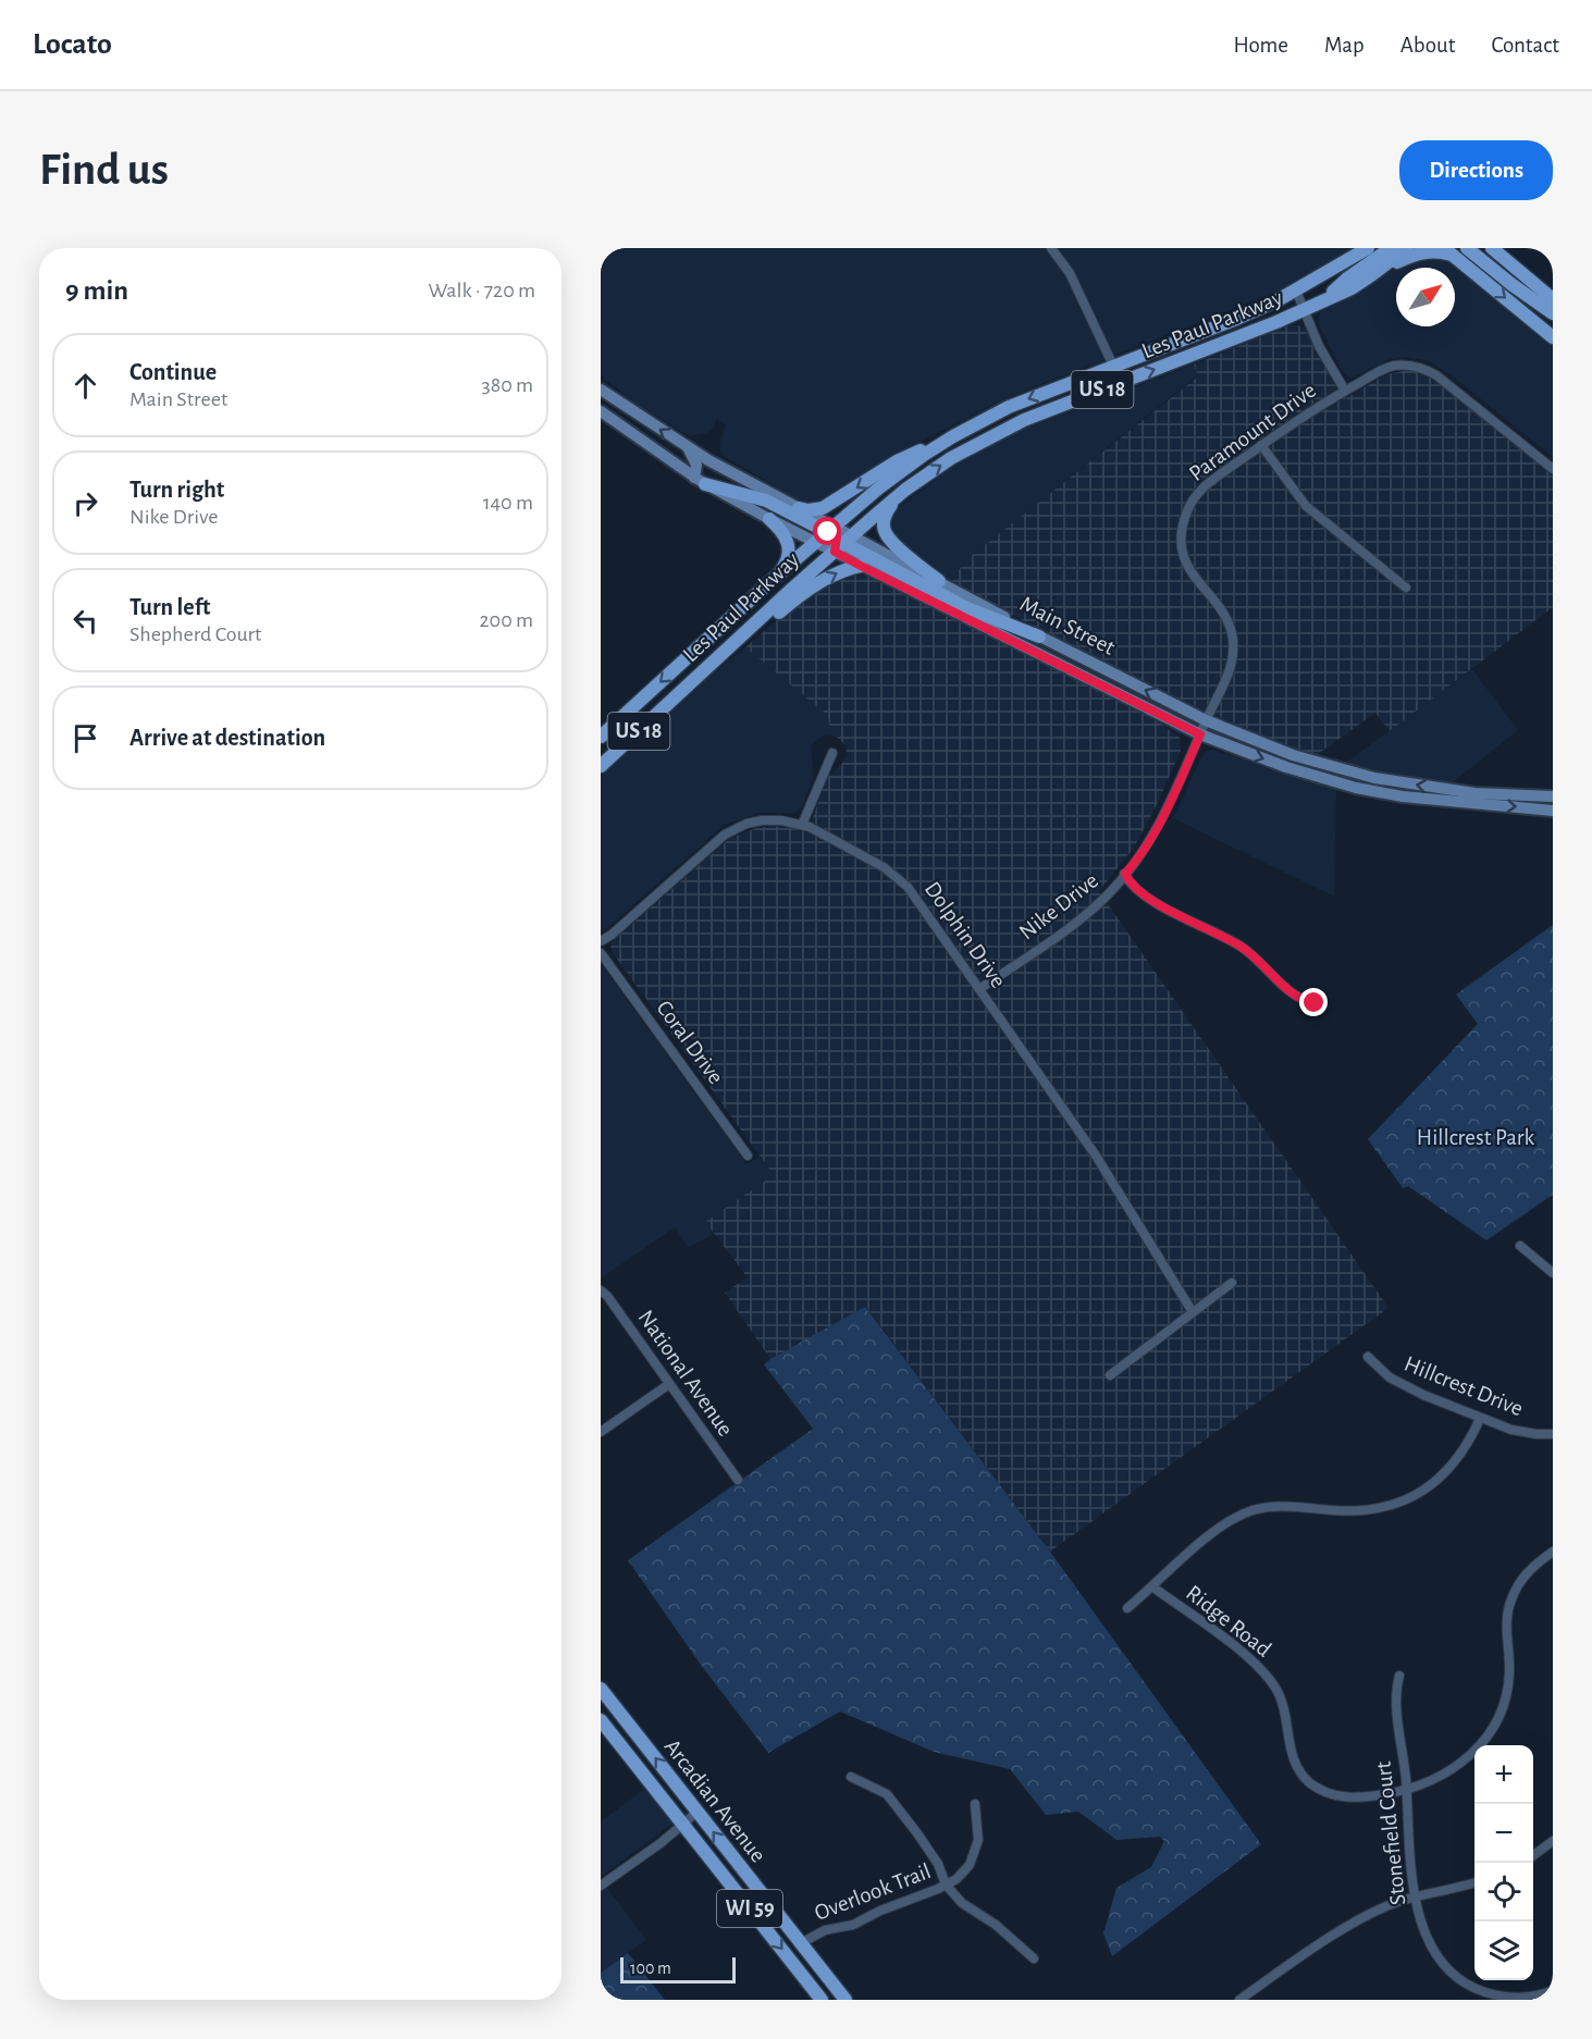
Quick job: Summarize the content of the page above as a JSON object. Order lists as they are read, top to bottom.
{
  "streets": {
    "main road": [
      "Les Paul Parkway",
      "US 18",
      "Main Street",
      "Arcadian Avenue",
      "WI 59"
    ],
    "street": [
      "Paramount Drive",
      "Nike Drive",
      "Dolphin Drive",
      "Coral Drive",
      "National Avenue",
      "Hillcrest Drive",
      "Ridge Road",
      "Stonefield Court",
      "Overlook Trail"
    ]
  },
  "crossings": [
    ["Les Paul Parkway", "US 18"],
    ["Les Paul Parkway", "Main Street"],
    ["Paramount Drive", "Main Street"],
    ["Paramount Drive", "Nike Drive"],
    ["Main Street", "Nike Drive"],
    ["Nike Drive", "Dolphin Drive"],
    ["Ridge Road", "Stonefield Court"],
    ["Arcadian Avenue", "Overlook Trail"]
  ],
  "parks": ["Hillcrest Park"],
  "scale_bar": "100 m",
  "north": "top right",
  "page": {
    "header": "Locato",
    "nav": [
      "Home",
      "Map",
      "About",
      "Contact"
    ],
    "buttons": "Directions",
    "title": "Find us",
    "heading": ["9 min", "Walk · 720 m"],
    "list": [
      ["Continue", "Main Street", "380 m"],
      ["Turn right", "Nike Drive", "140 m"],
      ["Turn left", "Shepherd Court", "200 m"],
      "Arrive at destination"
    ],
    "map_buttons": ["+", "−"],
    "scale": "100 m"
  }
}
